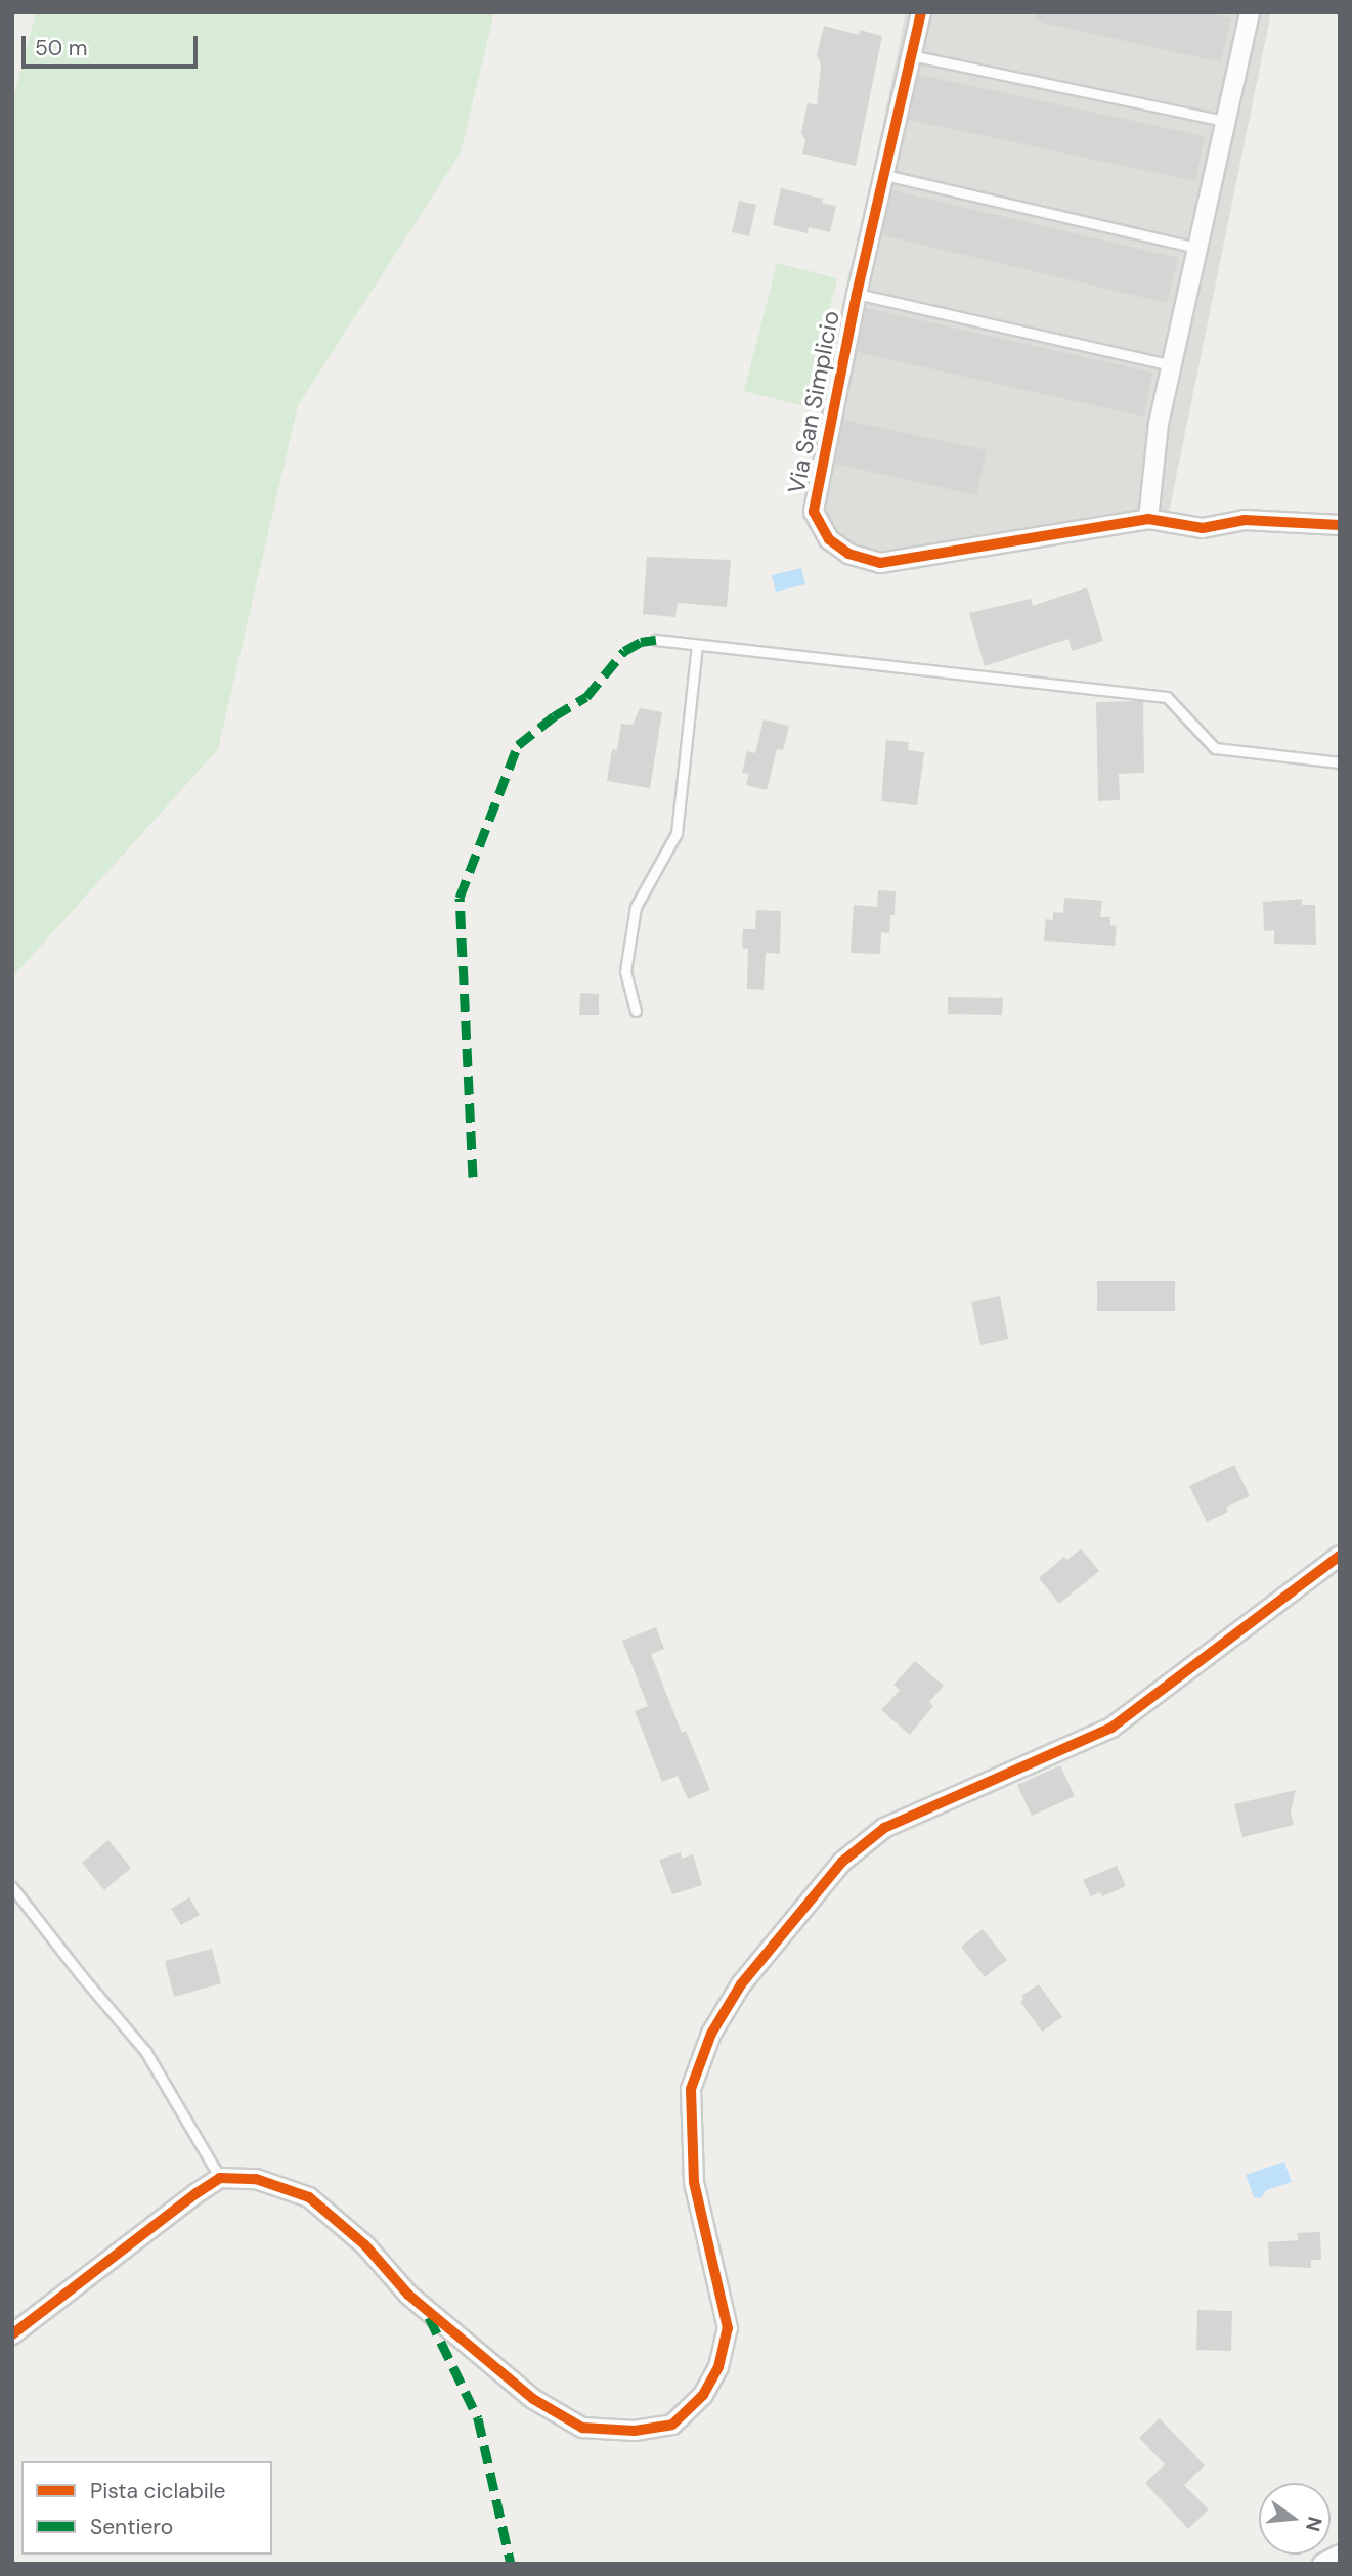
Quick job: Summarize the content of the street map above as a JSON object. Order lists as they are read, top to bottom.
{
  "streets": {
    "street": ["Via San Simplicio"]
  },
  "legend": ["Pista ciclabile", "Sentiero"],
  "scale_bar": "50 m",
  "north": "right"
}
